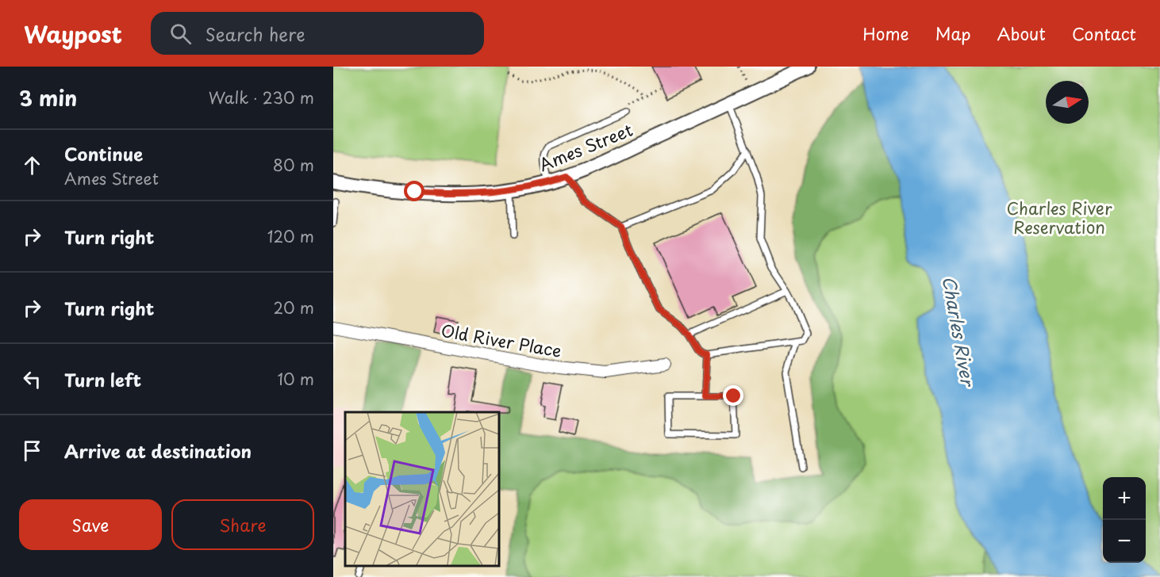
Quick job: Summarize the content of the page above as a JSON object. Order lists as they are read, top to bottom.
{
  "streets": {
    "street": ["Ames Street", "Old River Place"]
  },
  "water": ["Charles River"],
  "parks": ["Charles River Reservation"],
  "north": "right",
  "page": {
    "header": "Waypost",
    "search": "Search here",
    "nav": [
      "Home",
      "Map",
      "About",
      "Contact"
    ],
    "heading": ["3 min", "Walk · 230 m"],
    "list": [
      ["Continue", "Ames Street", "80 m"],
      ["Turn right", "120 m"],
      ["Turn right", "20 m"],
      ["Turn left", "10 m"],
      "Arrive at destination"
    ],
    "map_buttons": ["+", "−"],
    "buttons": ["Save", "Share"]
  }
}
